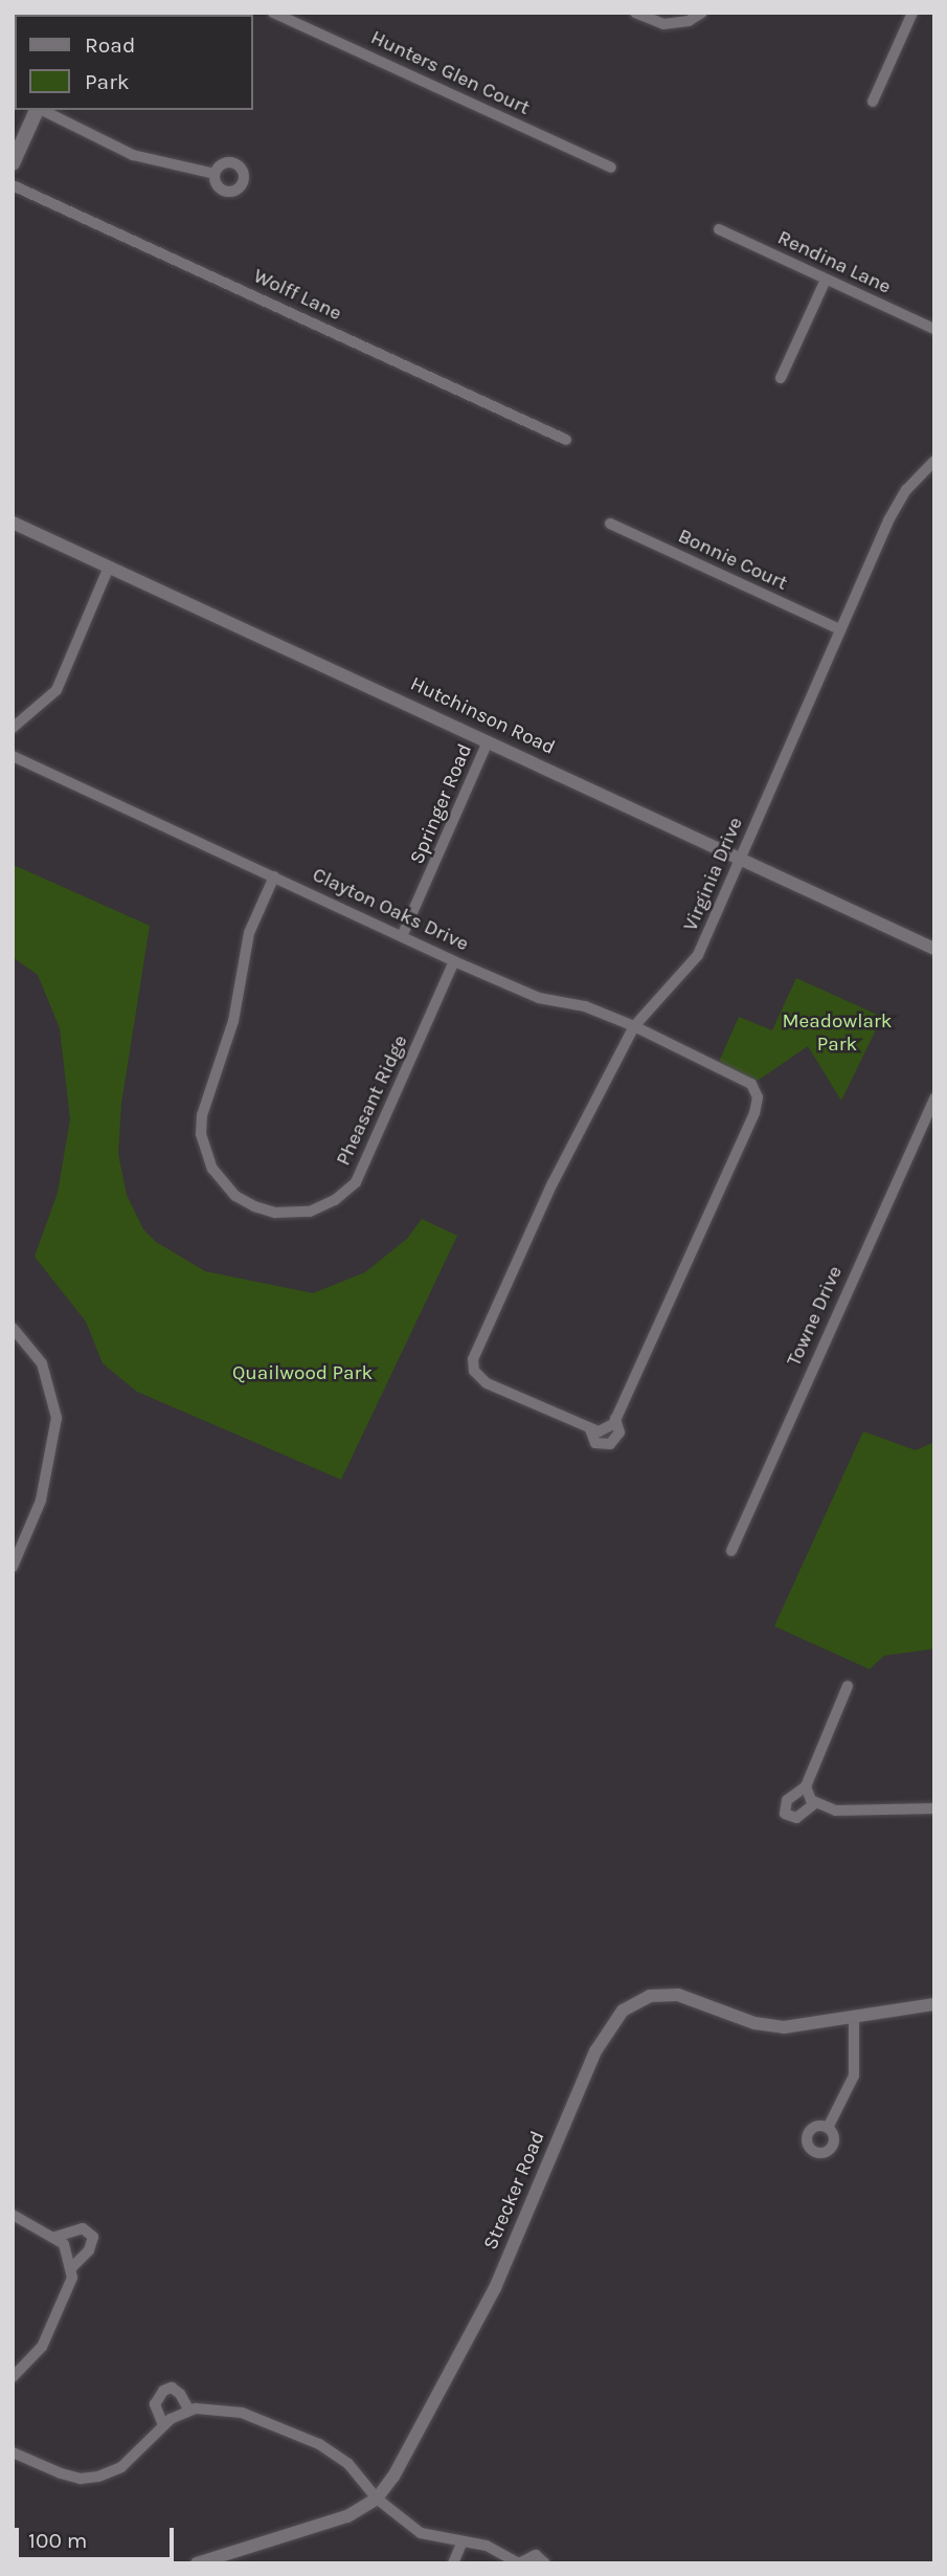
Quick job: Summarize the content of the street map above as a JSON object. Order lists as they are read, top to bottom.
{
  "streets": {
    "street": [
      "Hunters Glen Court",
      "Rendina Lane",
      "Wolff Lane",
      "Bonnie Court",
      "Hutchinson Road",
      "Springer Road",
      "Virginia Drive",
      "Clayton Oaks Drive",
      "Pheasant Ridge",
      "Towne Drive",
      "Strecker Road"
    ]
  },
  "crossings": [
    ["Bonnie Court", "Virginia Drive"],
    ["Hutchinson Road", "Springer Road"],
    ["Hutchinson Road", "Virginia Drive"],
    ["Springer Road", "Clayton Oaks Drive"],
    ["Virginia Drive", "Clayton Oaks Drive"],
    ["Clayton Oaks Drive", "Pheasant Ridge"]
  ],
  "parks": ["Meadowlark Park", "Quailwood Park"],
  "legend": ["Road", "Park"],
  "scale_bar": "100 m"
}
